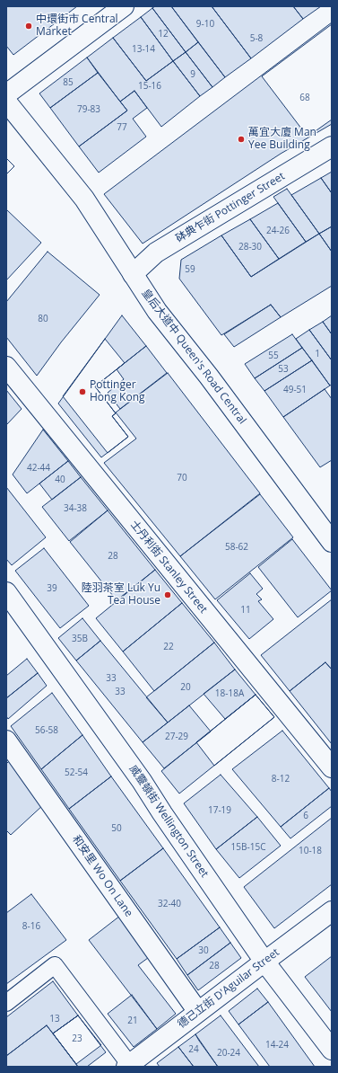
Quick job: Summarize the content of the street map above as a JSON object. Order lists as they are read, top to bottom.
{
  "streets": {
    "street": [
      "砵典乍街 Pottinger Street",
      "皇后大道中 Queen's Road Central",
      "士丹利街 Stanley Street",
      "威靈頓街 Wellington Street",
      "和安里 Wo On Lane",
      "德己立街 D'Aguilar Street"
    ]
  },
  "crossings": [
    ["砵典乍街 Pottinger Street", "皇后大道中 Queen's Road Central"],
    ["威靈頓街 Wellington Street", "德己立街 D'Aguilar Street"],
    ["和安里 Wo On Lane", "德己立街 D'Aguilar Street"]
  ],
  "places": [
    "中環街市 Central Market",
    "萬宜大廈 Man Yee Building",
    "Pottinger Hong Kong",
    "陸羽茶室 Luk Yu Tea House"
  ],
  "house_numbers": [
    "9-10",
    "12",
    "5-8",
    "13-14",
    "9",
    "85",
    "15-16",
    "68",
    "79-83",
    "77",
    "24-26",
    "28-30",
    "59",
    "80",
    "1",
    "55",
    "53",
    "49-51",
    "42-44",
    "70",
    "40",
    "34-38",
    "58-62",
    "28",
    "39",
    "11",
    "35B",
    "22",
    "33",
    "20",
    "33",
    "18-18A",
    "56-58",
    "27-29",
    "52-54",
    "8-12",
    "17-19",
    "6",
    "50",
    "15B-15C",
    "10-18",
    "32-40",
    "8-16",
    "30",
    "28",
    "13",
    "21",
    "23",
    "14-24",
    "24",
    "20-24"
  ]
}
